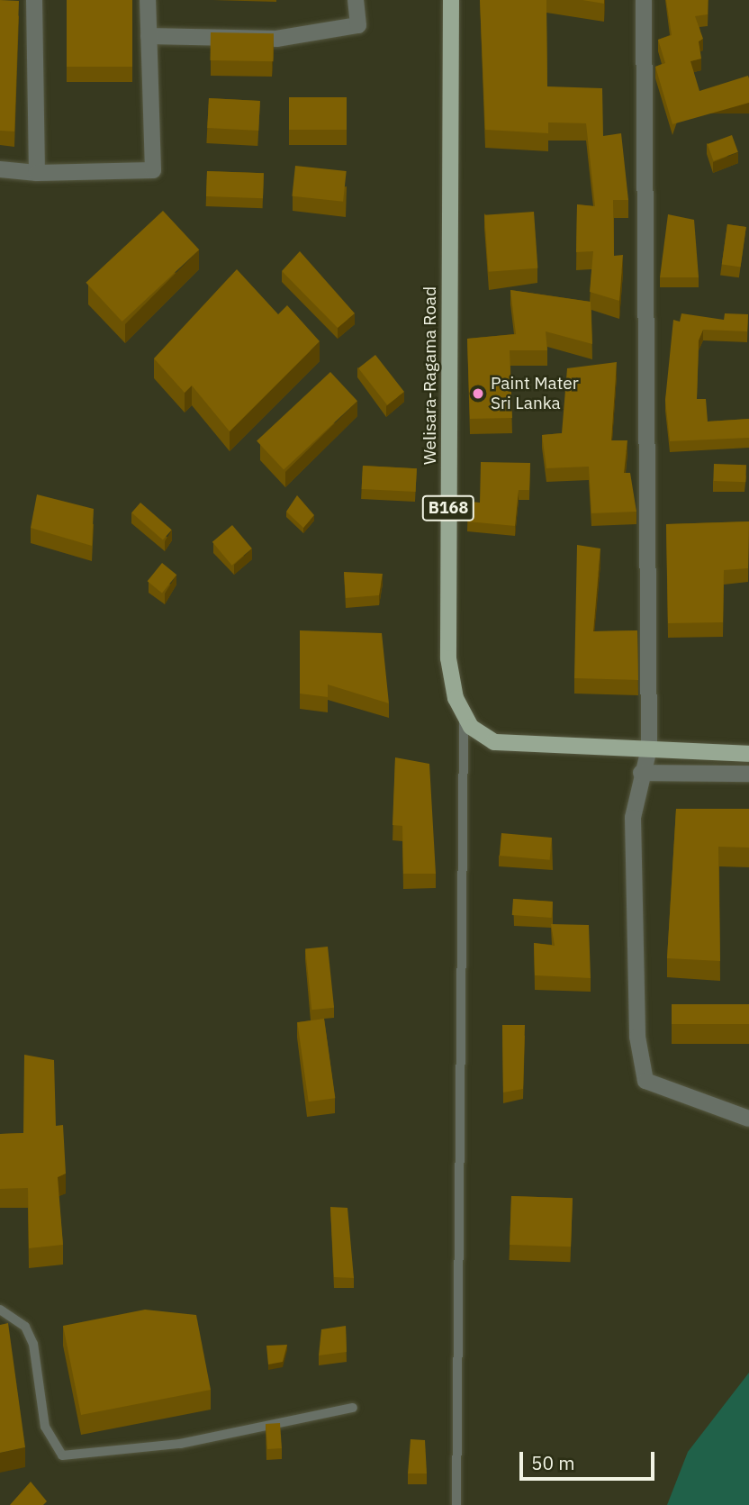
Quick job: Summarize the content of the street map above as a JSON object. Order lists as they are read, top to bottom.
{
  "streets": {
    "main road": ["Welisara-Ragama Road", "B168"]
  },
  "places": ["Paint Mater Sri Lanka"],
  "scale_bar": "50 m"
}
